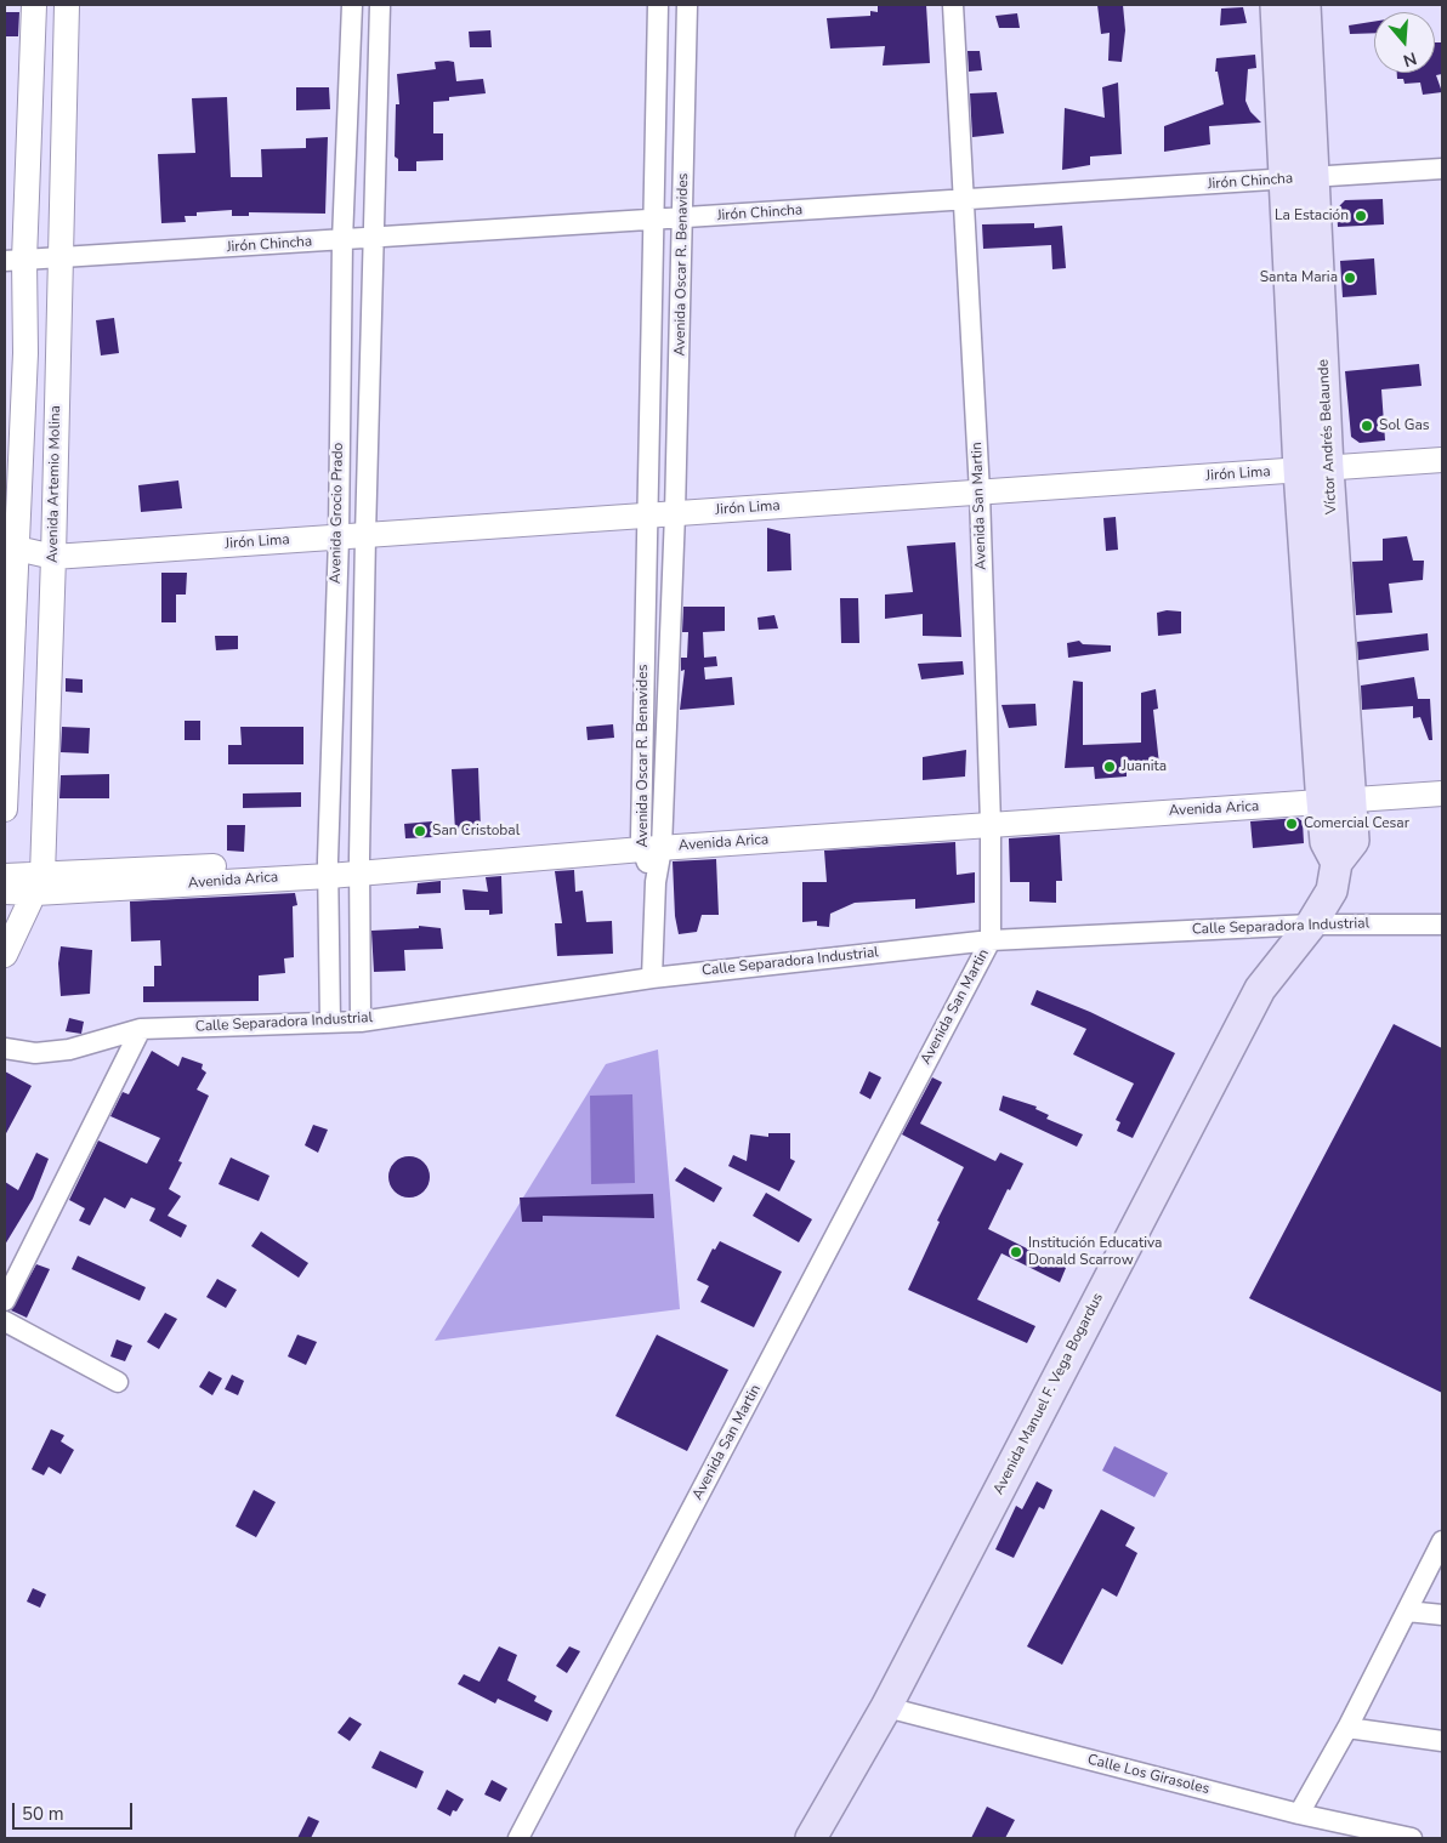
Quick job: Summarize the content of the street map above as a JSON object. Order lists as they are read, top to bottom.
{
  "streets": {
    "main road": ["Víctor Andrés Belaunde", "Avenida Manuel F. Vega Bogardus"],
    "street": [
      "Jirón Chincha",
      "Avenida Oscar R. Benavides",
      "Jirón Lima",
      "Avenida Artemio Molina",
      "Avenida San Martin",
      "Avenida Grocio Prado",
      "Avenida Arica",
      "Calle Separadora Industrial",
      "Calle Los Girasoles"
    ]
  },
  "crossings": [
    ["Jirón Chincha", "Avenida Oscar R. Benavides"],
    ["Jirón Chincha", "Víctor Andrés Belaunde"],
    ["Jirón Chincha", "Avenida Artemio Molina"],
    ["Jirón Chincha", "Avenida San Martin"],
    ["Jirón Chincha", "Avenida Grocio Prado"],
    ["Avenida Oscar R. Benavides", "Jirón Lima"],
    ["Avenida Oscar R. Benavides", "Avenida Arica"],
    ["Avenida Oscar R. Benavides", "Calle Separadora Industrial"],
    ["Víctor Andrés Belaunde", "Jirón Lima"],
    ["Víctor Andrés Belaunde", "Avenida Arica"],
    ["Víctor Andrés Belaunde", "Calle Separadora Industrial"],
    ["Víctor Andrés Belaunde", "Avenida Manuel F. Vega Bogardus"],
    ["Jirón Lima", "Avenida Artemio Molina"],
    ["Jirón Lima", "Avenida San Martin"],
    ["Jirón Lima", "Avenida Grocio Prado"],
    ["Avenida Artemio Molina", "Avenida Arica"],
    ["Avenida San Martin", "Avenida Arica"],
    ["Avenida San Martin", "Calle Separadora Industrial"],
    ["Avenida Grocio Prado", "Avenida Arica"],
    ["Avenida Grocio Prado", "Calle Separadora Industrial"],
    ["Calle Separadora Industrial", "Avenida Manuel F. Vega Bogardus"],
    ["Avenida Manuel F. Vega Bogardus", "Calle Los Girasoles"]
  ],
  "places": [
    "La Estación",
    "Santa Maria",
    "Sol Gas",
    "Juanita",
    "Comercial Cesar",
    "San Cristobal",
    "Institución Educativa Donald Scarrow"
  ],
  "scale_bar": "50 m",
  "north": "bottom"
}
